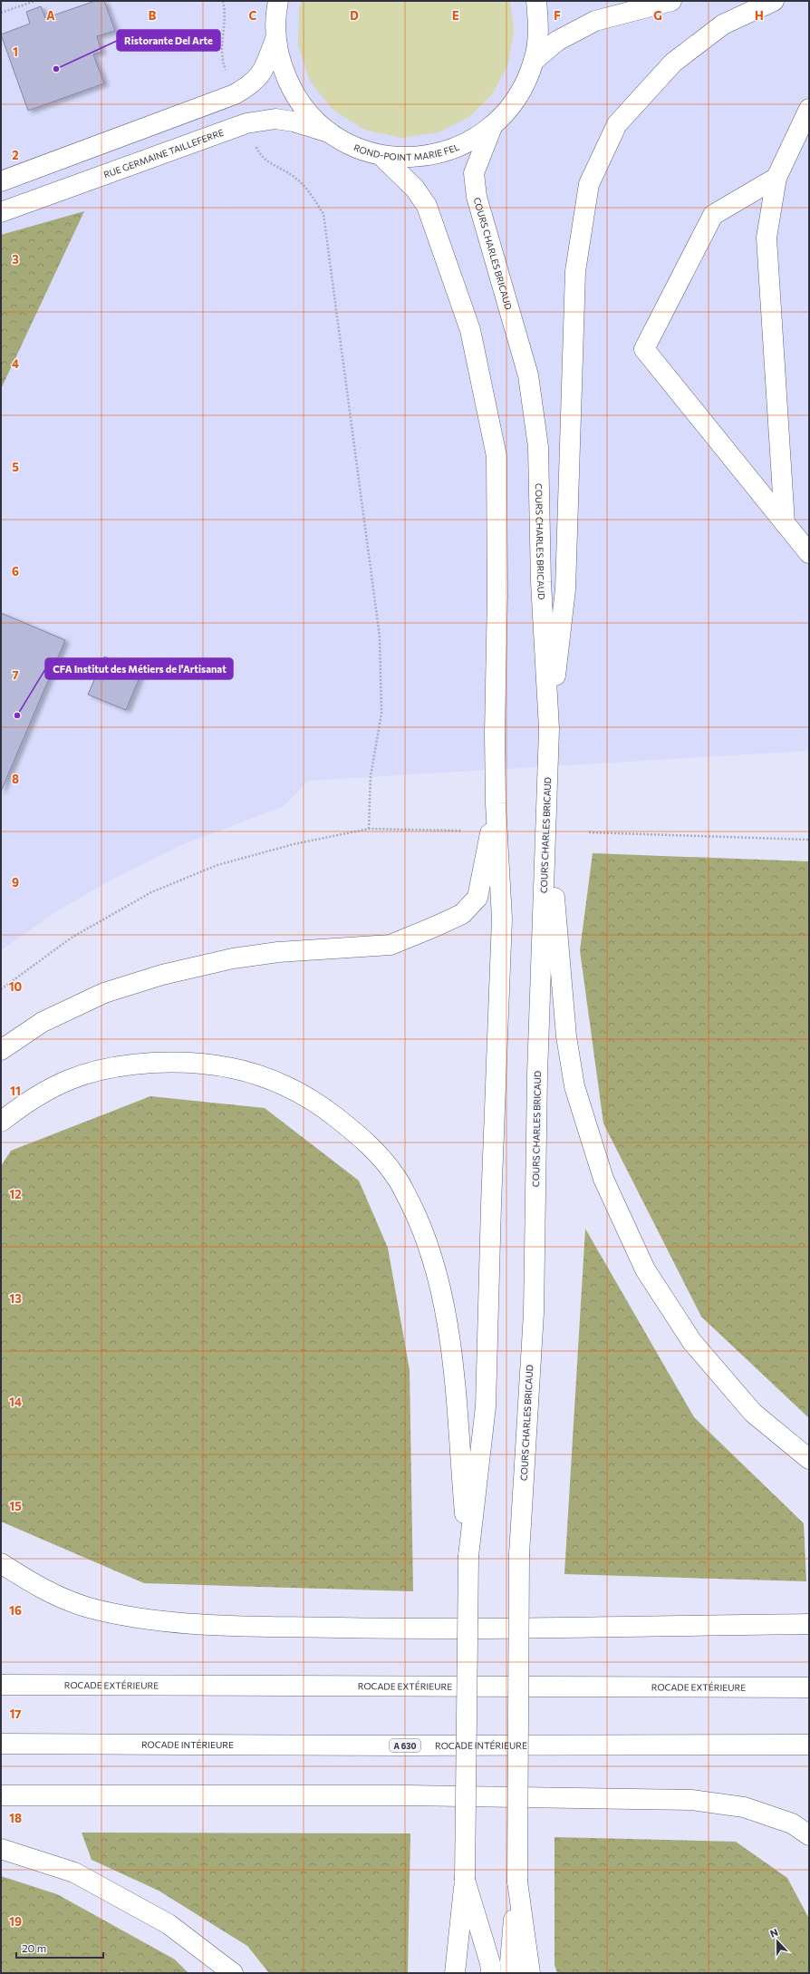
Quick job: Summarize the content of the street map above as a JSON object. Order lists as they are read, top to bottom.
{
  "streets": {
    "main road": [
      "ROND-POINT MARIE FEL",
      "RUE GERMAINE TAILLEFERRE",
      "COURS CHARLES BRICAUD",
      "ROCADE EXTÉRIEURE",
      "ROCADE INTÉRIEURE",
      "A 630"
    ]
  },
  "crossings": [
    ["ROND-POINT MARIE FEL", "RUE GERMAINE TAILLEFERRE"],
    ["ROND-POINT MARIE FEL", "COURS CHARLES BRICAUD"]
  ],
  "places": ["Ristorante Del Arte", "CFA Institut des Métiers de l'Artisanat"],
  "scale_bar": "20 m",
  "north": "top",
  "grid": {
    "columns": [
      "A",
      "B",
      "C",
      "D",
      "E",
      "F",
      "G",
      "H"
    ],
    "rows": [
      "1",
      "2",
      "3",
      "4",
      "5",
      "6",
      "7",
      "8",
      "9",
      "10",
      "11",
      "12",
      "13",
      "14",
      "15",
      "16",
      "17",
      "18",
      "19"
    ]
  }
}
